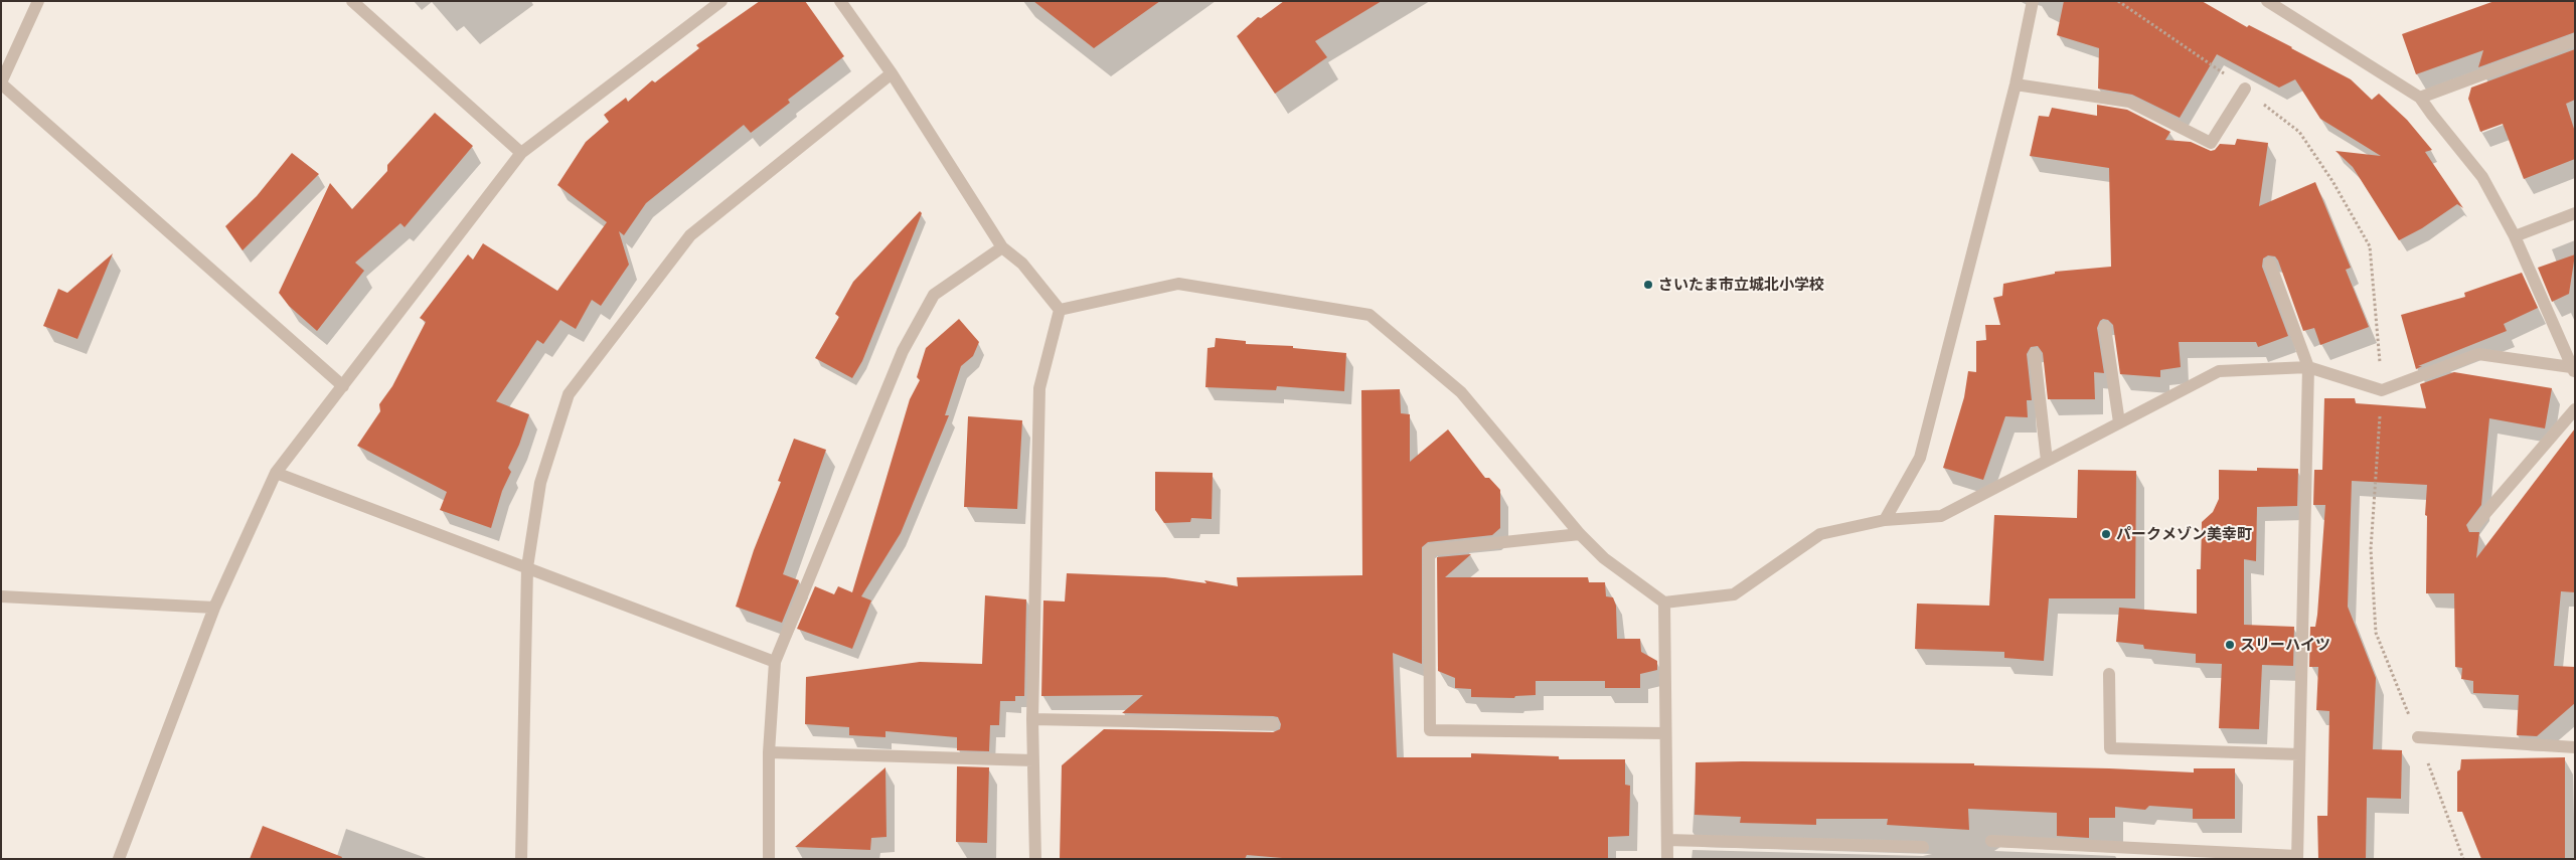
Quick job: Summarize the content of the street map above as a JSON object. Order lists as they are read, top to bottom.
{
  "places": ["さいたま市立城北小学校", "パークメゾン美幸町", "スリーハイツ"]
}
